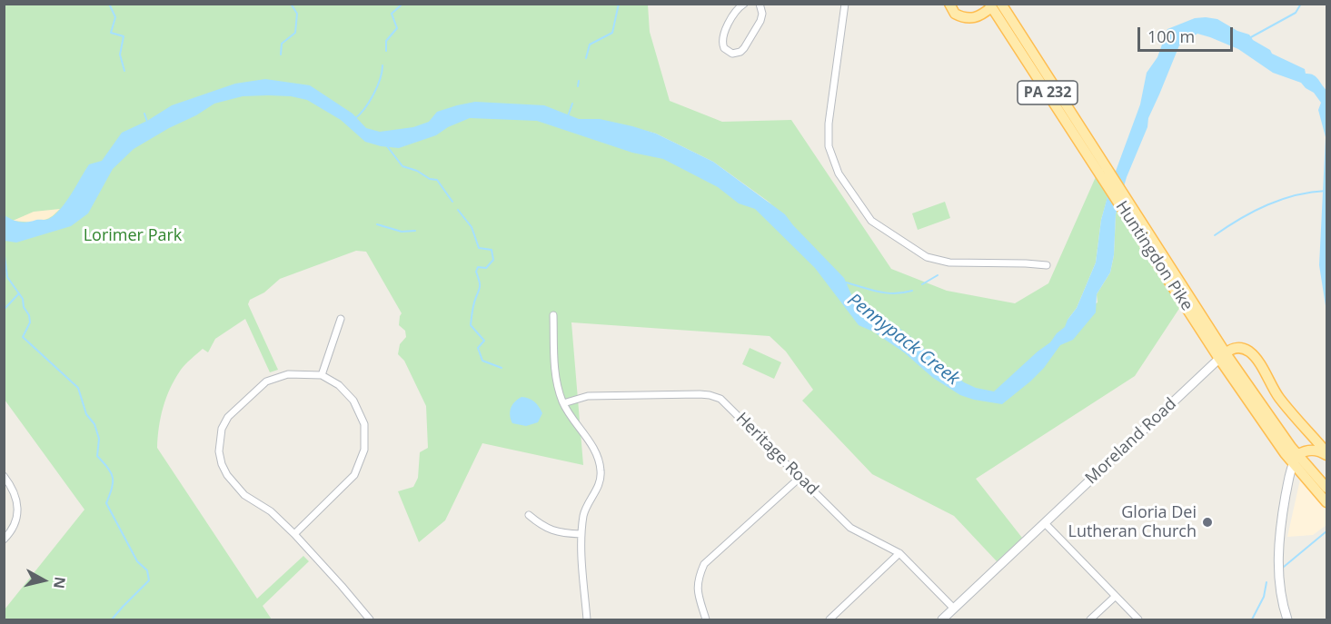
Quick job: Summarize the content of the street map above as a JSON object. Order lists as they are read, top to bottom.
{
  "streets": {
    "main road": ["PA 232", "Huntingdon Pike"],
    "street": ["Moreland Road", "Heritage Road"]
  },
  "crossings": [
    ["Huntingdon Pike", "Moreland Road"],
    ["Moreland Road", "Heritage Road"]
  ],
  "water": ["Pennypack Creek"],
  "parks": ["Lorimer Park"],
  "places": ["Gloria Dei Lutheran Church"],
  "scale_bar": "100 m",
  "north": "right"
}
